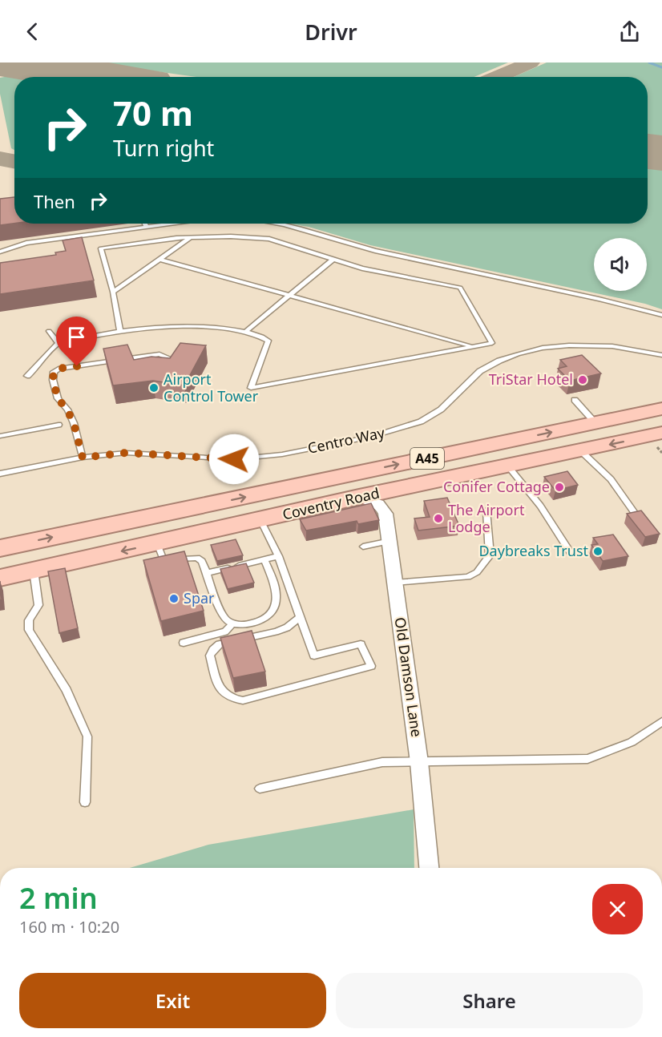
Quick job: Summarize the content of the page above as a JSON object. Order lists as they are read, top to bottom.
{
  "streets": {
    "highway": ["A45", "Coventry Road"],
    "street": ["Old Damson Lane"],
    "lane": ["Centro Way"]
  },
  "crossings": [
    ["Coventry Road", "Old Damson Lane"]
  ],
  "places": [
    "TriStar Hotel",
    "Airport Control Tower",
    "Conifer Cottage",
    "The Airport Lodge",
    "Daybreaks Trust",
    "Spar"
  ],
  "page": {
    "header": "Drivr",
    "turn": ["70 m", "Turn right"],
    "then": "Then",
    "heading": ["2 min", "160 m · 10:20"],
    "buttons": ["Exit", "Share"]
  }
}
